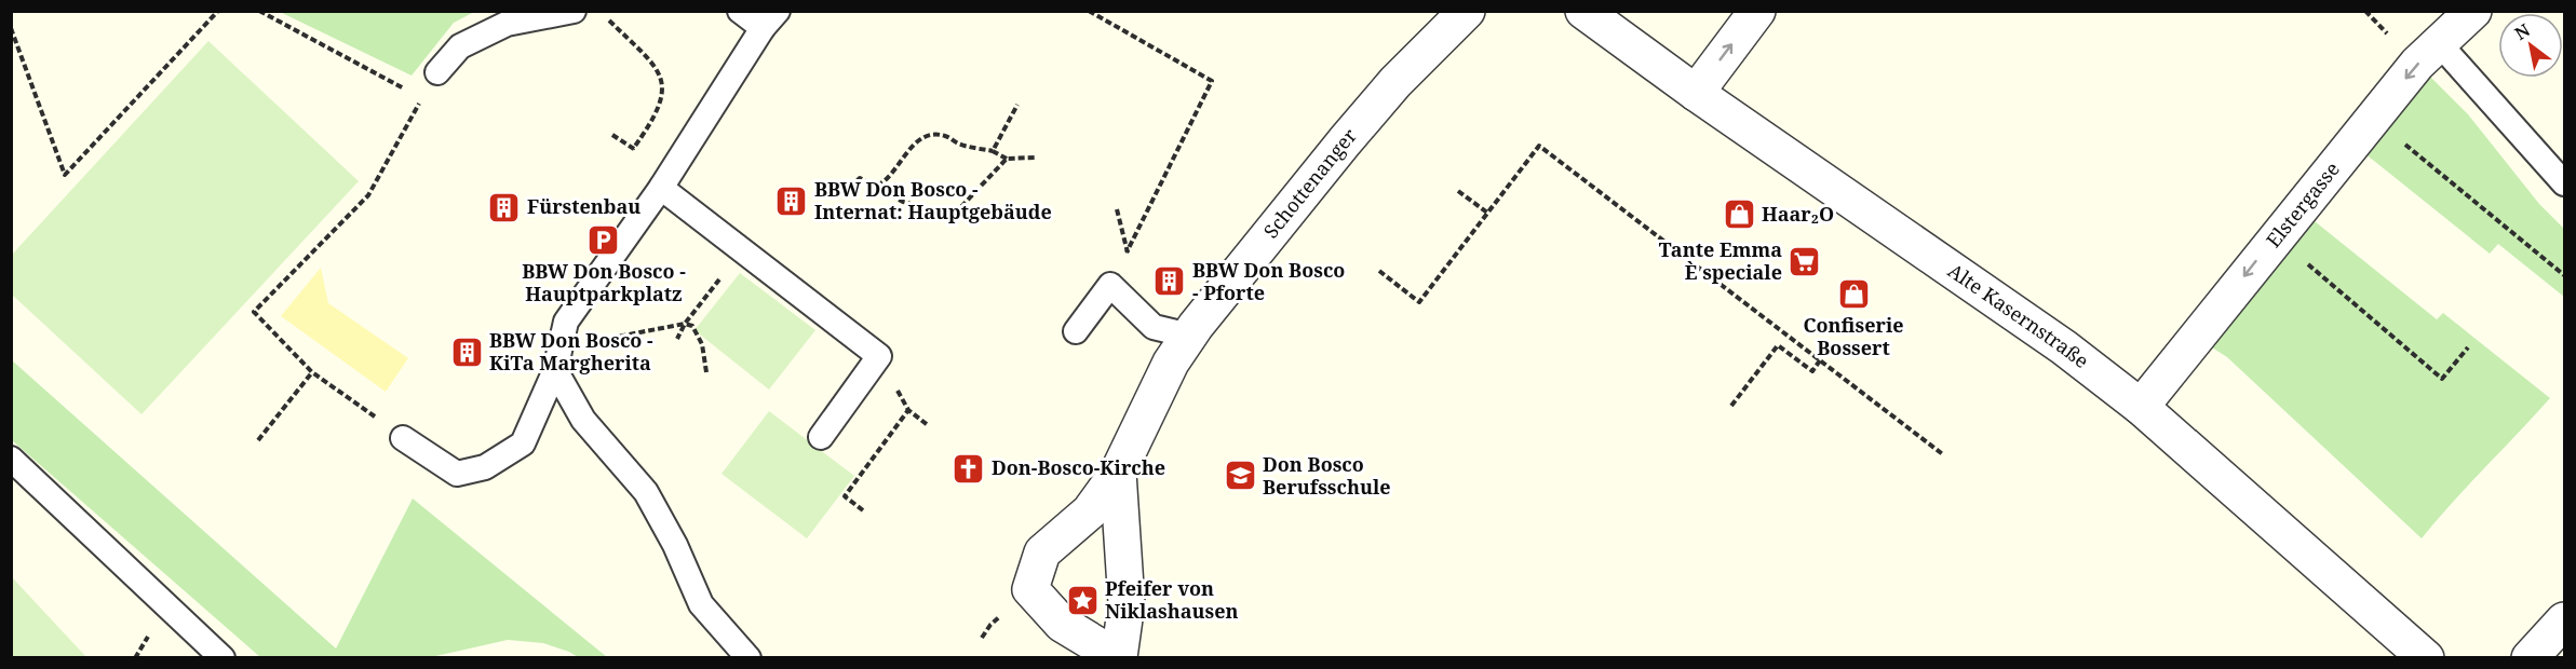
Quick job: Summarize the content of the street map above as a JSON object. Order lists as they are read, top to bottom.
{
  "streets": {
    "street": ["Schottenanger", "Elstergasse", "Alte Kasernstraße"]
  },
  "crossings": [
    ["Elstergasse", "Alte Kasernstraße"]
  ],
  "one_way": ["Elstergasse"],
  "places": {
    "building": [
      "BBW Don Bosco - Internat: Hauptgebäude",
      "Fürstenbau",
      "BBW Don Bosco - Pforte",
      "BBW Don Bosco - KiTa Margherita"
    ],
    "shop": ["Haar₂O", "Confiserie Bossert"],
    "parking": ["BBW Don Bosco - Hauptparkplatz"],
    "supermarket": ["Tante Emma È speciale"],
    "church": ["Don-Bosco-Kirche"],
    "school or university": ["Don Bosco Berufsschule"],
    "place": ["Pfeifer von Niklashausen"]
  },
  "north": "top left"
}
